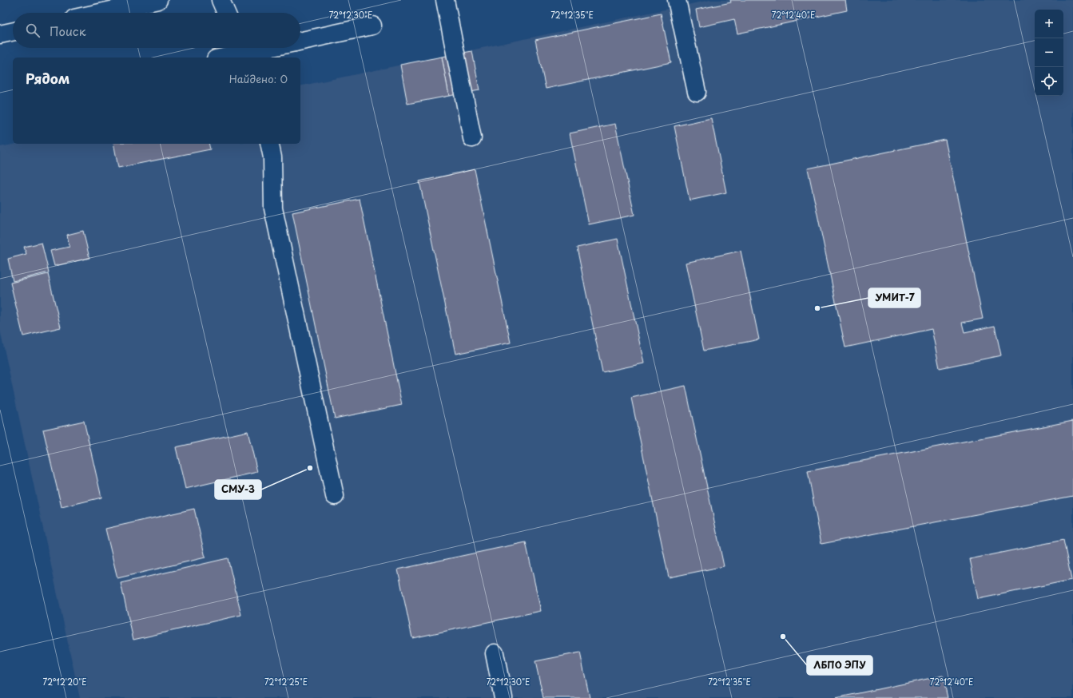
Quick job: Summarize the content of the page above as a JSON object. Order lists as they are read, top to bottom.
{
  "places": ["УМИТ-7", "СМУ-3", "ЛБПО ЭПУ"],
  "page": {
    "map_buttons": ["+", "−"],
    "search": "Поиск",
    "heading": ["Рядом", "Найдено: 0"]
  },
  "coordinates": [
    "72°12'30\"E",
    "72°12'35\"E",
    "72°12'40\"E",
    "72°12'20\"E",
    "72°12'25\"E"
  ]
}
